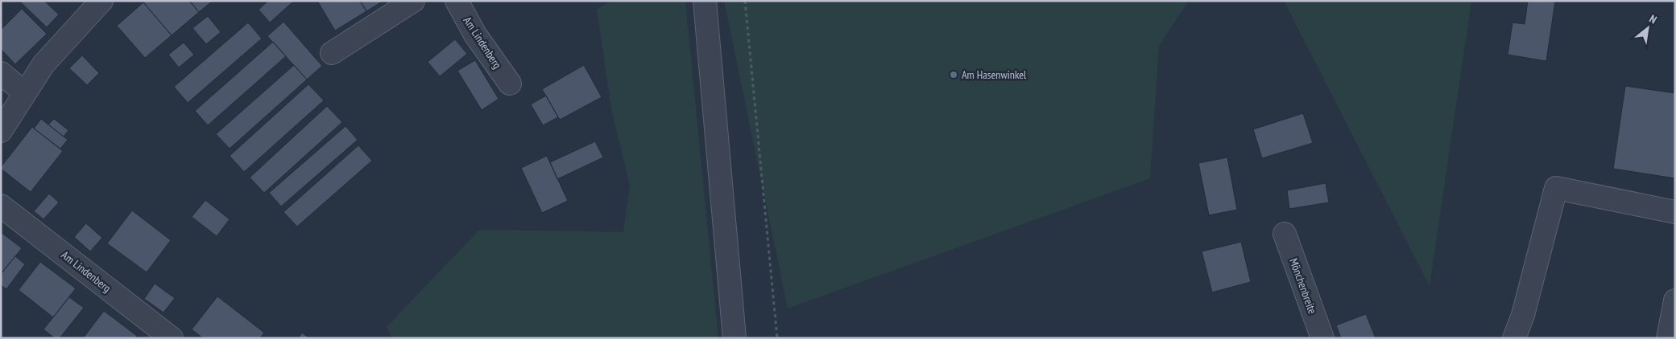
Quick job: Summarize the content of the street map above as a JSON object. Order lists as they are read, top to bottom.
{
  "streets": {
    "street": ["Am Lindenberg", "Mönchenbreite"]
  },
  "places": ["Am Hasenwinkel"],
  "north": "top right"
}
